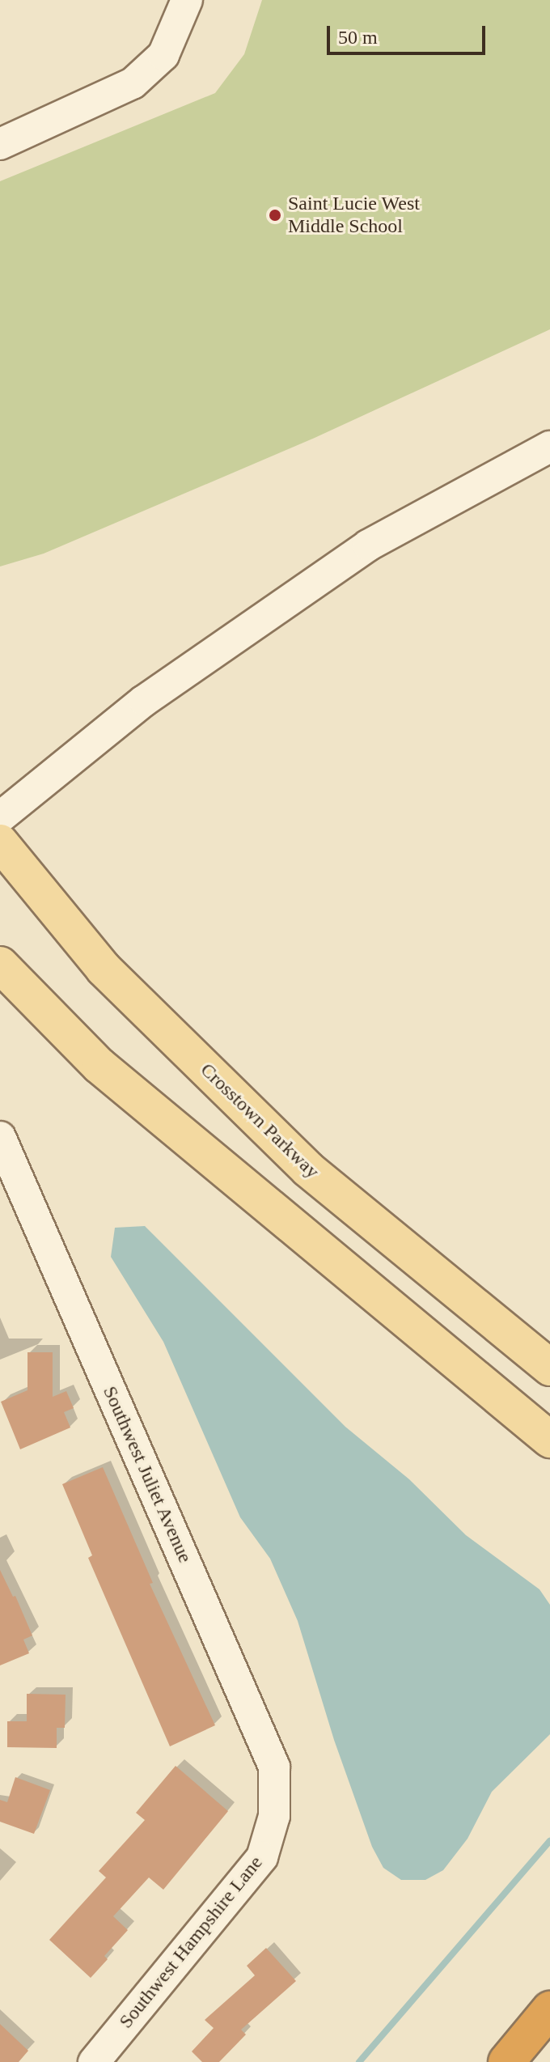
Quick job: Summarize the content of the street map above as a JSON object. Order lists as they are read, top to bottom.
{
  "streets": {
    "main road": ["Crosstown Parkway"],
    "street": ["Southwest Juliet Avenue", "Southwest Hampshire Lane"]
  },
  "crossings": [
    ["Southwest Juliet Avenue", "Southwest Hampshire Lane"]
  ],
  "places": ["Saint Lucie West Middle School"],
  "scale_bar": "50 m"
}
